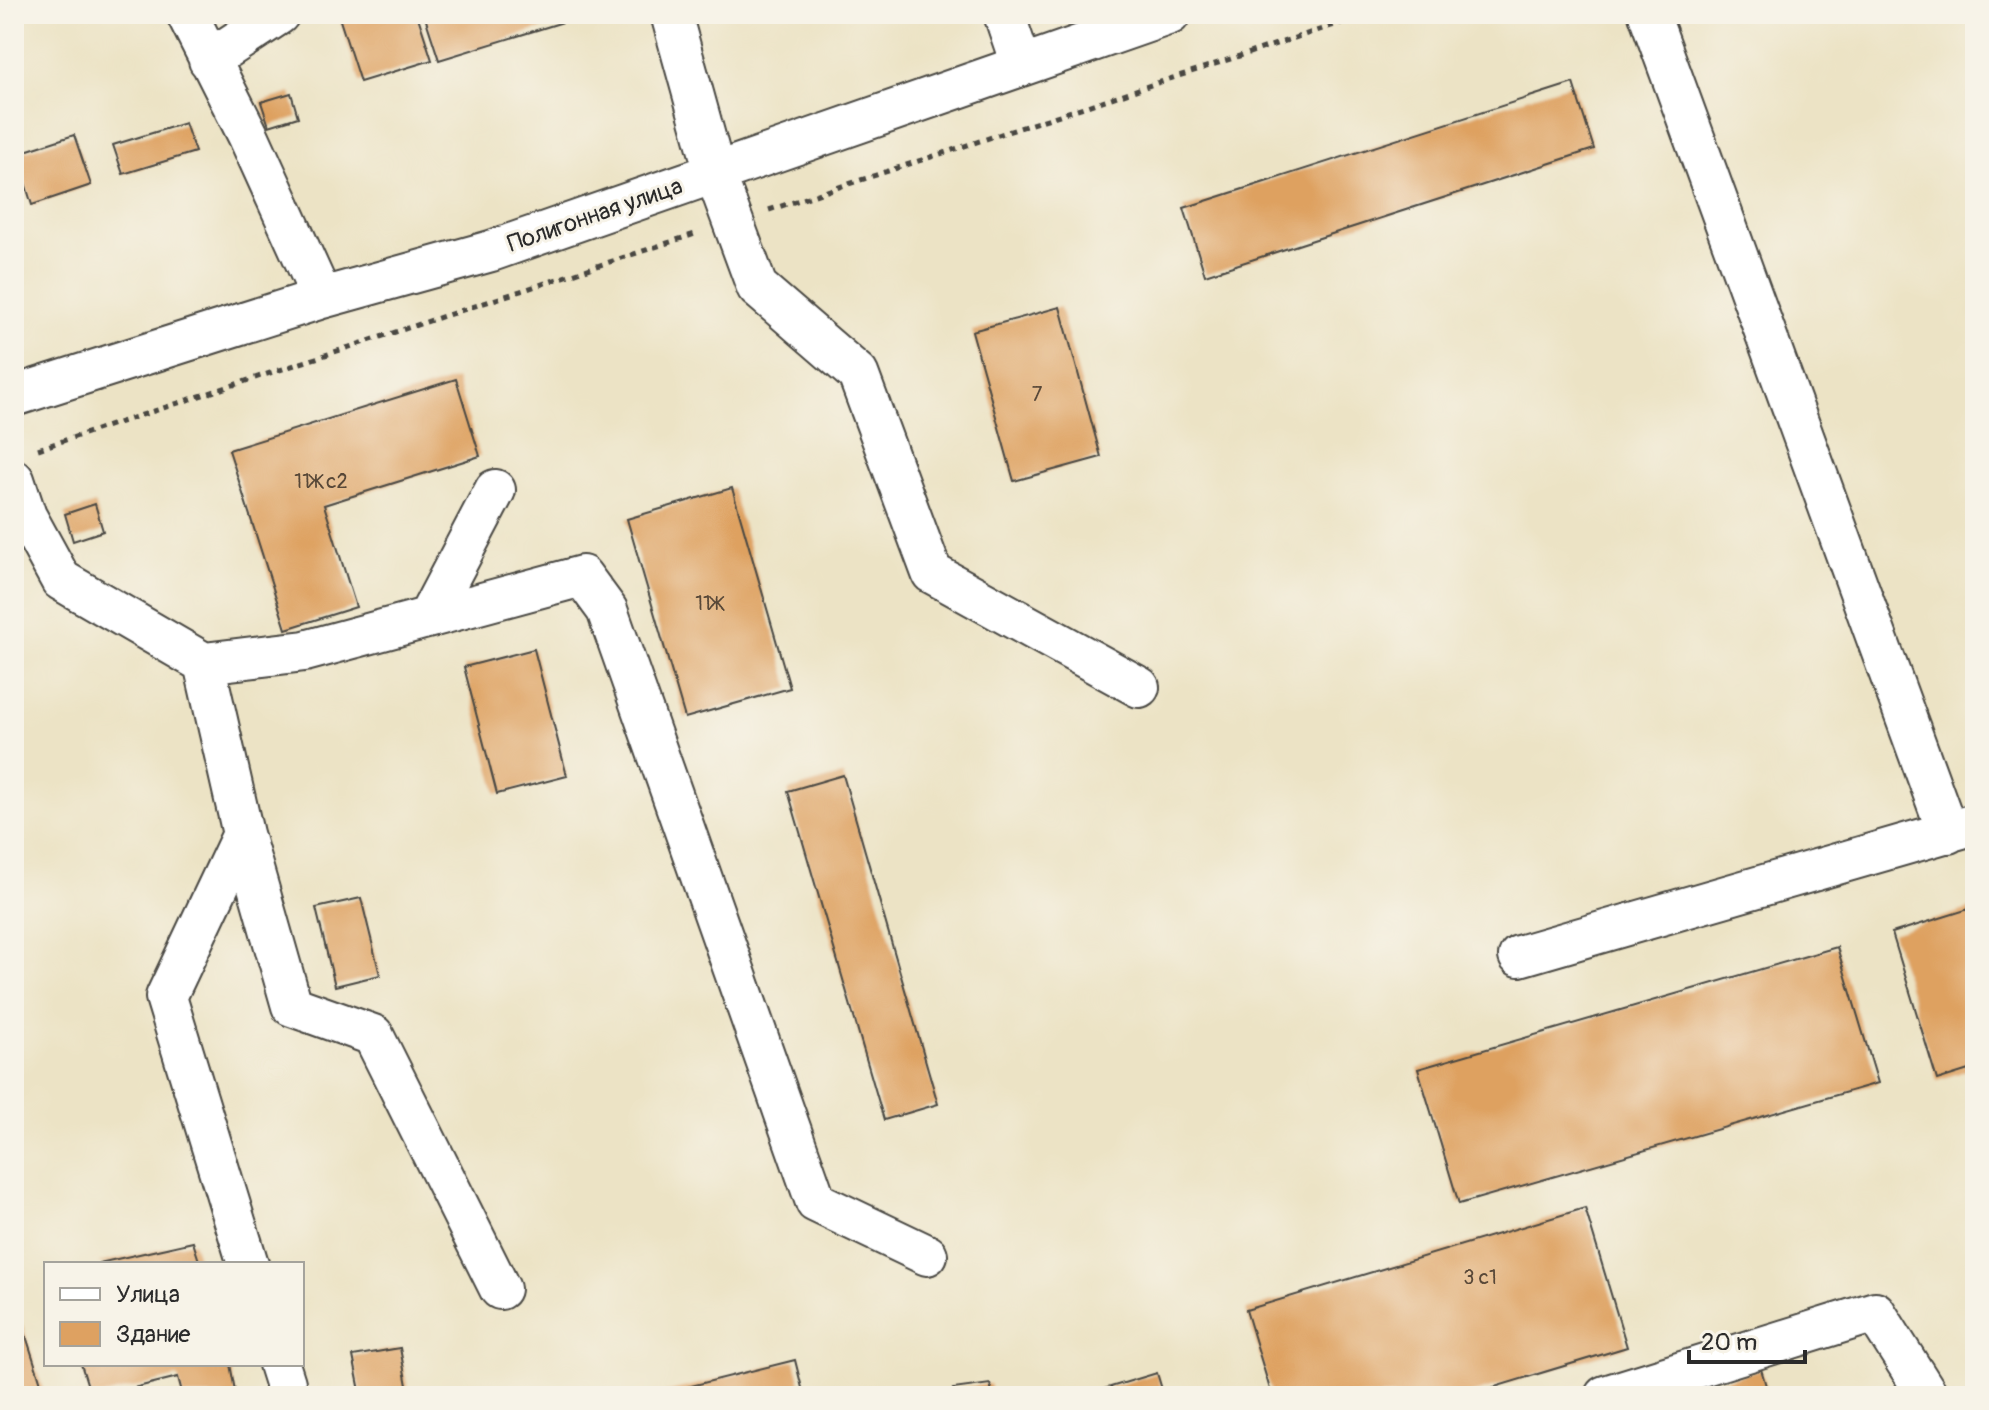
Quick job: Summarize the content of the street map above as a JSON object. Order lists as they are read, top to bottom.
{
  "streets": {
    "lane": ["Полигонная улица"]
  },
  "house_numbers": [
    "7",
    "11Ж с2",
    "11Ж",
    "3 с1"
  ],
  "legend": ["Улица", "Здание"],
  "scale_bar": "20 m"
}
